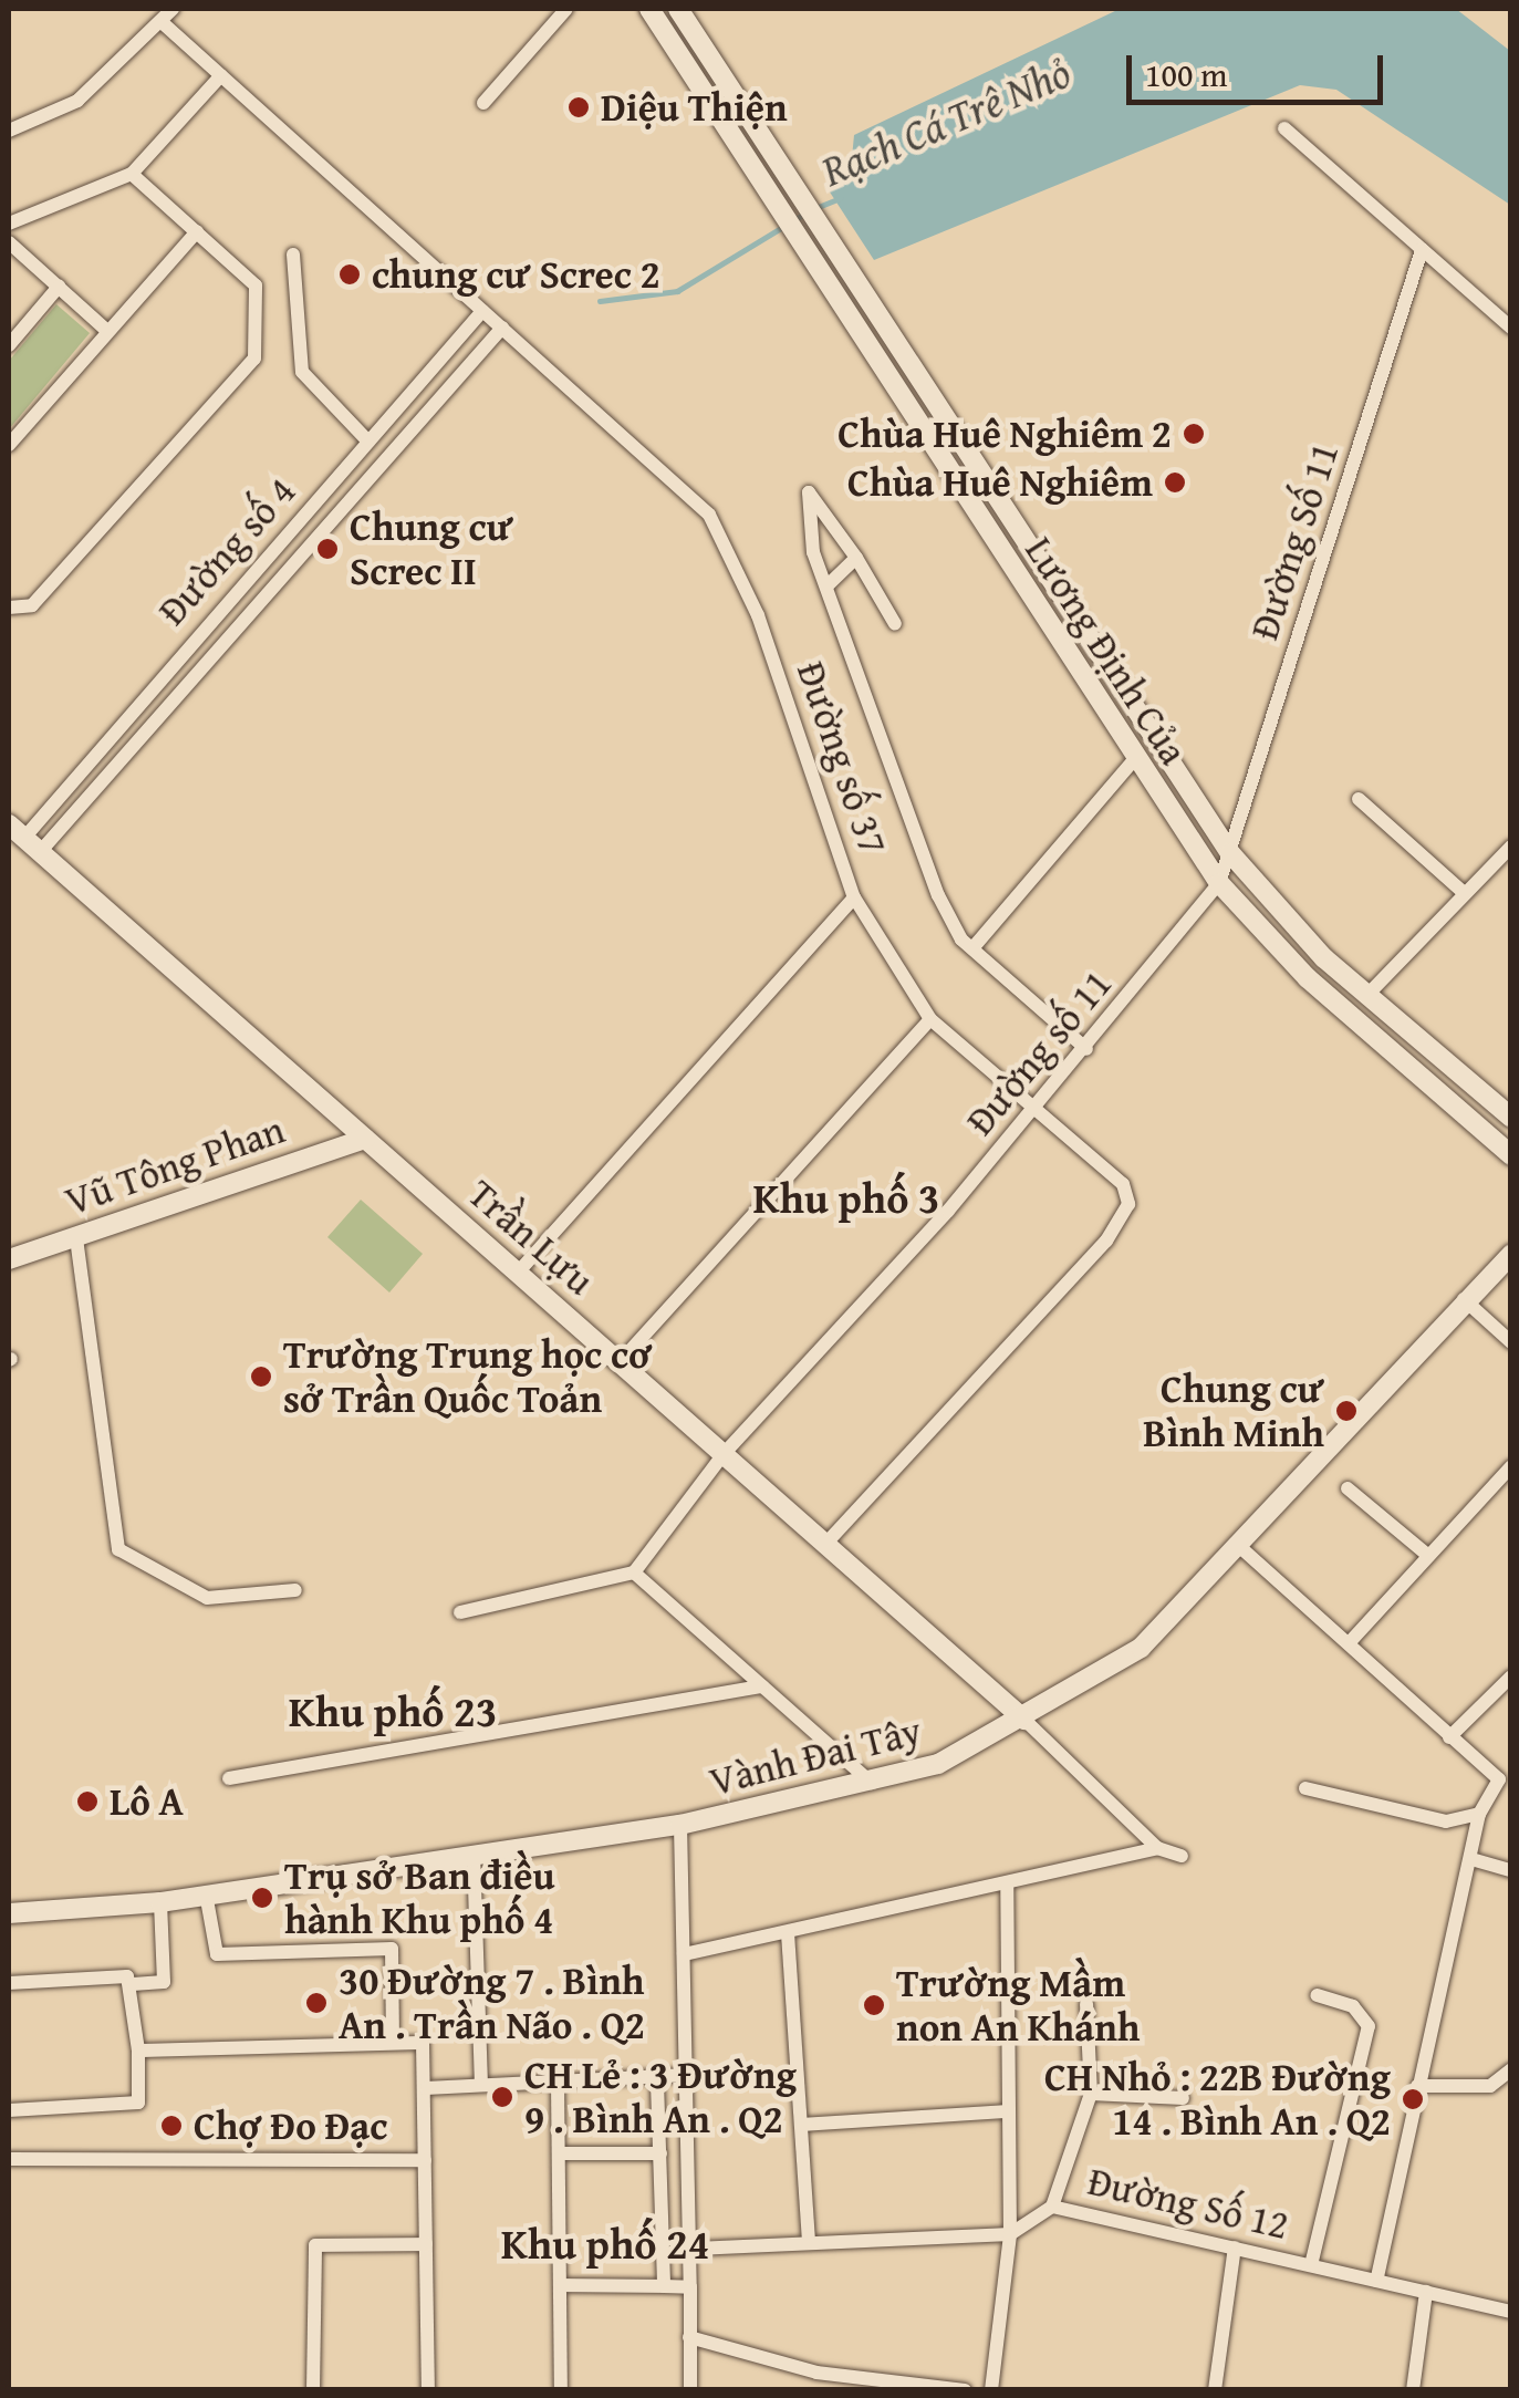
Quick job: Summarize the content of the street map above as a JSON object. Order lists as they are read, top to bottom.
{
  "streets": {
    "street": [
      "Đường Số 11",
      "Đường số 4",
      "Lương Định Của",
      "Đường số 37",
      "Đường số 11",
      "Vũ Tông Phan",
      "Trần Lựu",
      "Vành Đai Tây",
      "Đường Số 12"
    ]
  },
  "crossings": [
    ["Đường Số 11", "Lương Định Của"],
    ["Đường Số 11", "Đường số 11"],
    ["Đường số 4", "Đường số 37"],
    ["Đường số 4", "Trần Lựu"],
    ["Lương Định Của", "Đường số 11"],
    ["Đường số 37", "Đường số 11"],
    ["Đường số 37", "Trần Lựu"],
    ["Đường số 11", "Trần Lựu"],
    ["Vũ Tông Phan", "Trần Lựu"],
    ["Trần Lựu", "Vành Đai Tây"]
  ],
  "districts": ["Khu phố 3", "Khu phố 23", "Khu phố 24"],
  "water": ["Rạch Cá Trê Nhỏ"],
  "places": [
    "Diệu Thiện",
    "chung cư Screc 2",
    "Chùa Huê Nghiêm 2",
    "Chùa Huê Nghiêm",
    "Chung cư Screc II",
    "Trường Trung học cơ sở Trần Quốc Toản",
    "Chung cư Bình Minh",
    "Lô A",
    "Trụ sở Ban điều hành Khu phố 4",
    "30 Đường 7 . Bình An . Trần Não . Q2",
    "Trường Mầm non An Khánh",
    "CH Lẻ : 3 Đường 9 . Bình An . Q2",
    "CH Nhỏ : 22B Đường 14 . Bình An . Q2",
    "Chợ Đo Đạc"
  ],
  "scale_bar": "100 m"
}
